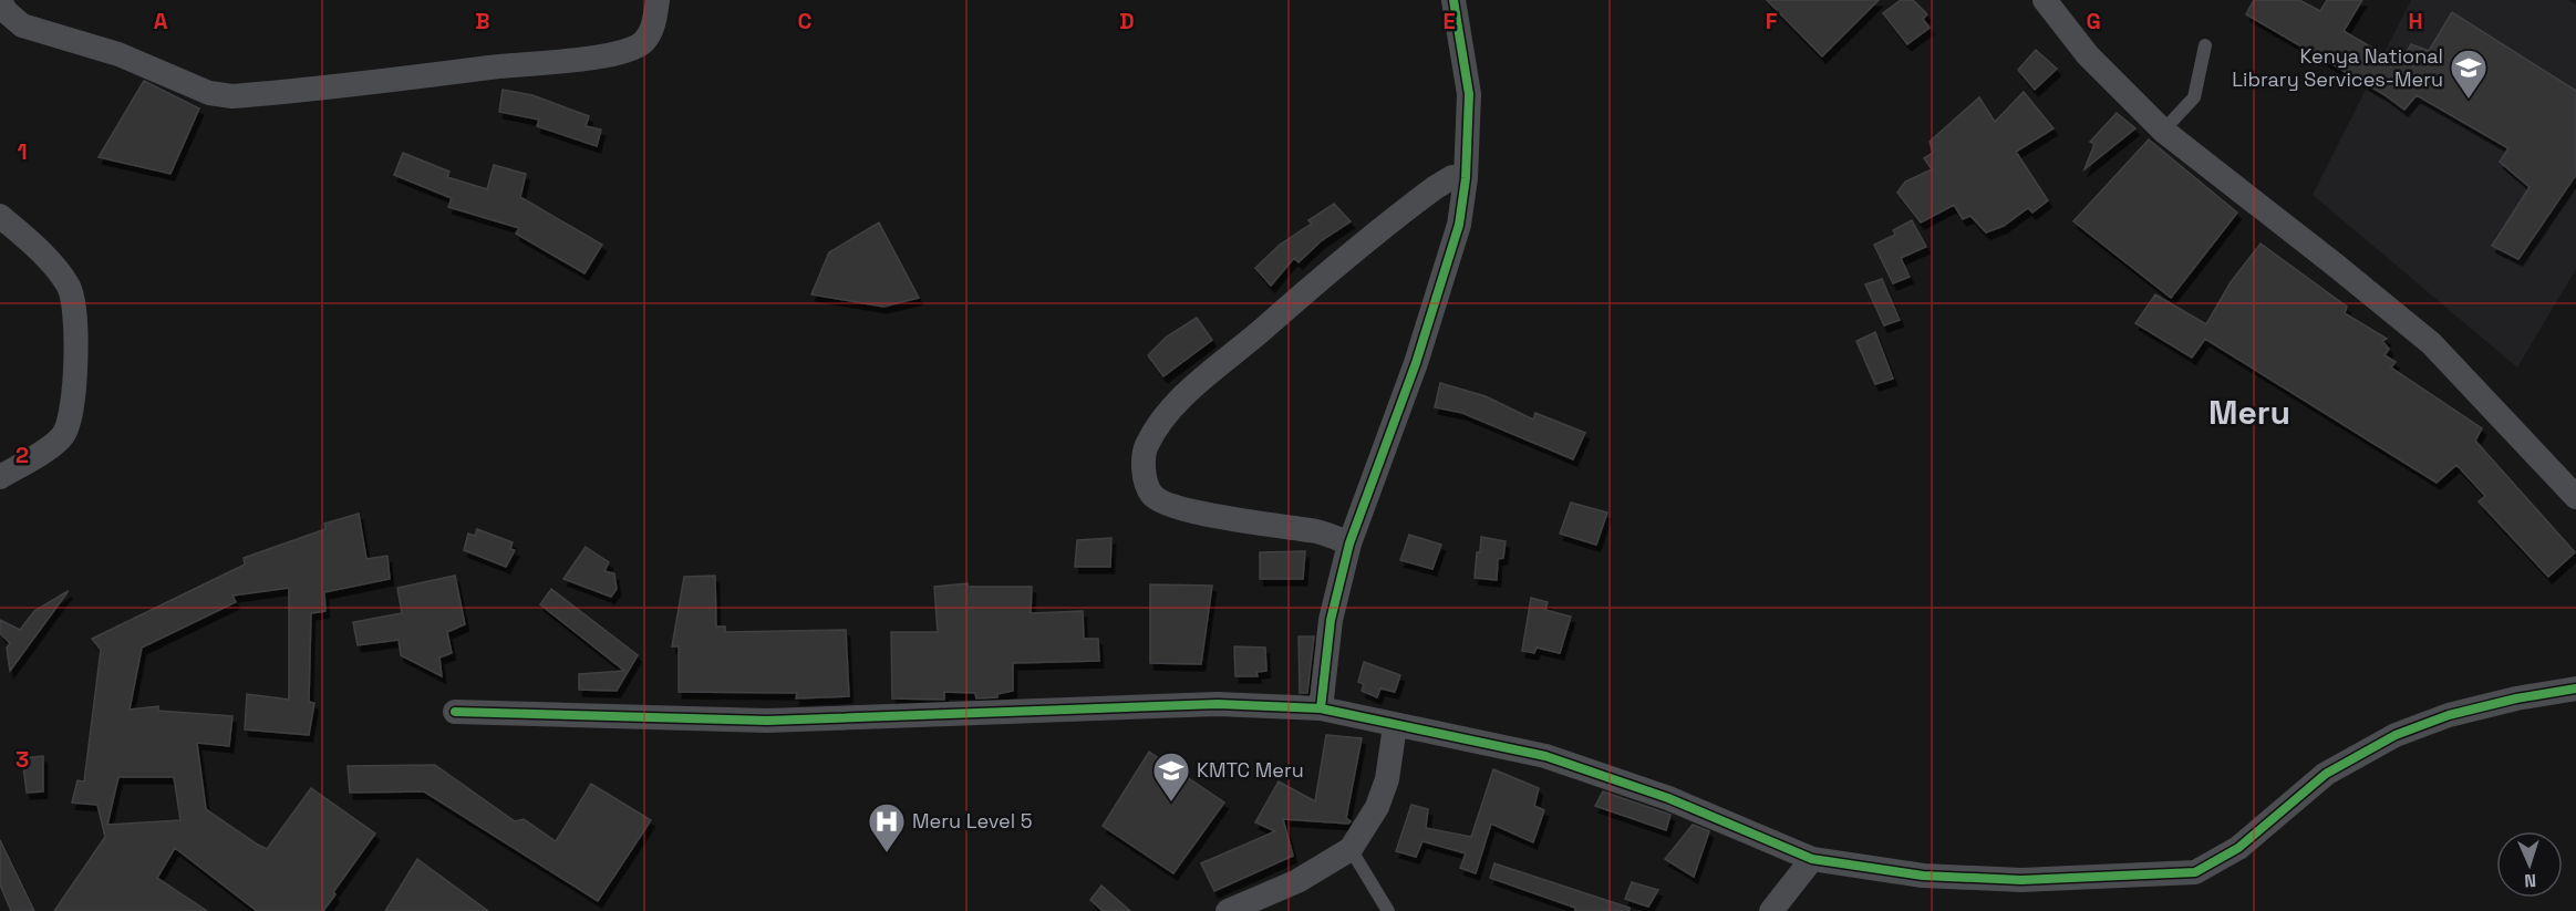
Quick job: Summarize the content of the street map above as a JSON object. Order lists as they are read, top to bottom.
{
  "districts": ["Meru"],
  "places": {
    "school or university": ["Kenya National Library Services-Meru", "KMTC Meru"],
    "hospital": ["Meru Level 5"]
  },
  "north": "bottom",
  "grid": {
    "columns": [
      "A",
      "B",
      "C",
      "D",
      "E",
      "F",
      "G",
      "H"
    ],
    "rows": ["1", "2", "3"]
  }
}
